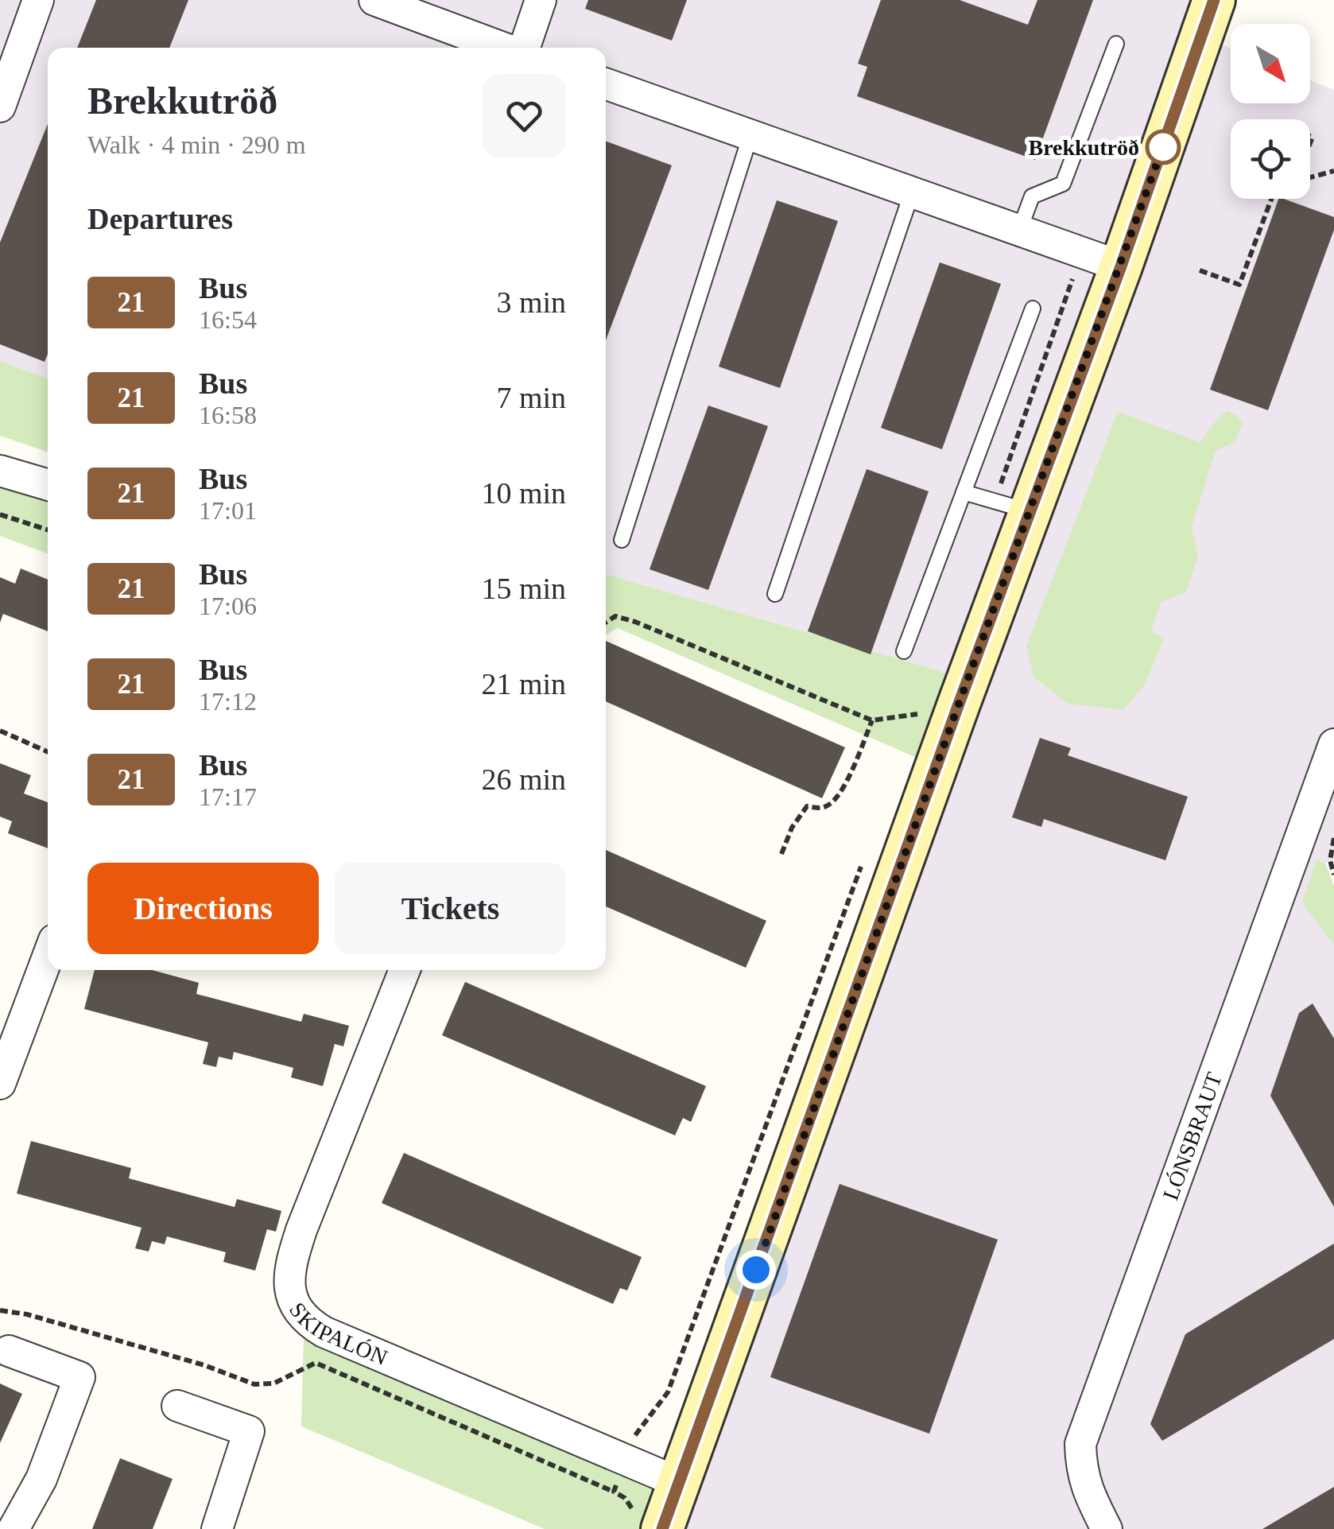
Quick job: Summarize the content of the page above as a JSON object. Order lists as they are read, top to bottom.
{
  "streets": {
    "street": ["LÓNSBRAUT", "SKIPALÓN"]
  },
  "places": ["Brekkutröð"],
  "lines": ["bus line 21"],
  "north": "bottom right",
  "page": {
    "heading": [
      ["Brekkutröð", "Walk · 4 min · 290 m"],
      "Departures"
    ],
    "list": [
      {
        "mark": "21",
        "name": "Bus",
        "note": "16:54",
        "value": "3 min"
      },
      {
        "mark": "21",
        "name": "Bus",
        "note": "16:58",
        "value": "7 min"
      },
      {
        "mark": "21",
        "name": "Bus",
        "note": "17:01",
        "value": "10 min"
      },
      {
        "mark": "21",
        "name": "Bus",
        "note": "17:06",
        "value": "15 min"
      },
      {
        "mark": "21",
        "name": "Bus",
        "note": "17:12",
        "value": "21 min"
      },
      {
        "mark": "21",
        "name": "Bus",
        "note": "17:17",
        "value": "26 min"
      }
    ],
    "buttons": ["Directions", "Tickets"]
  }
}
